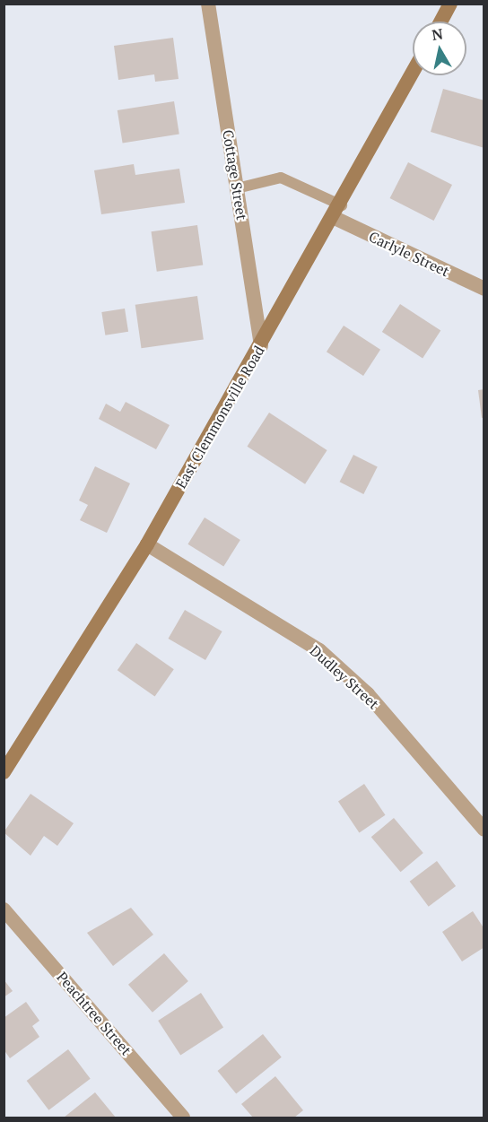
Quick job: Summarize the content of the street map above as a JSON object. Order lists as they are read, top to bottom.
{
  "streets": {
    "main road": ["East Clemmonsville Road"],
    "street": [
      "Cottage Street",
      "Carlyle Street",
      "Dudley Street",
      "Peachtree Street"
    ]
  },
  "crossings": [
    ["Cottage Street", "East Clemmonsville Road"],
    ["Carlyle Street", "East Clemmonsville Road"],
    ["East Clemmonsville Road", "Dudley Street"]
  ],
  "north": "top"
}
